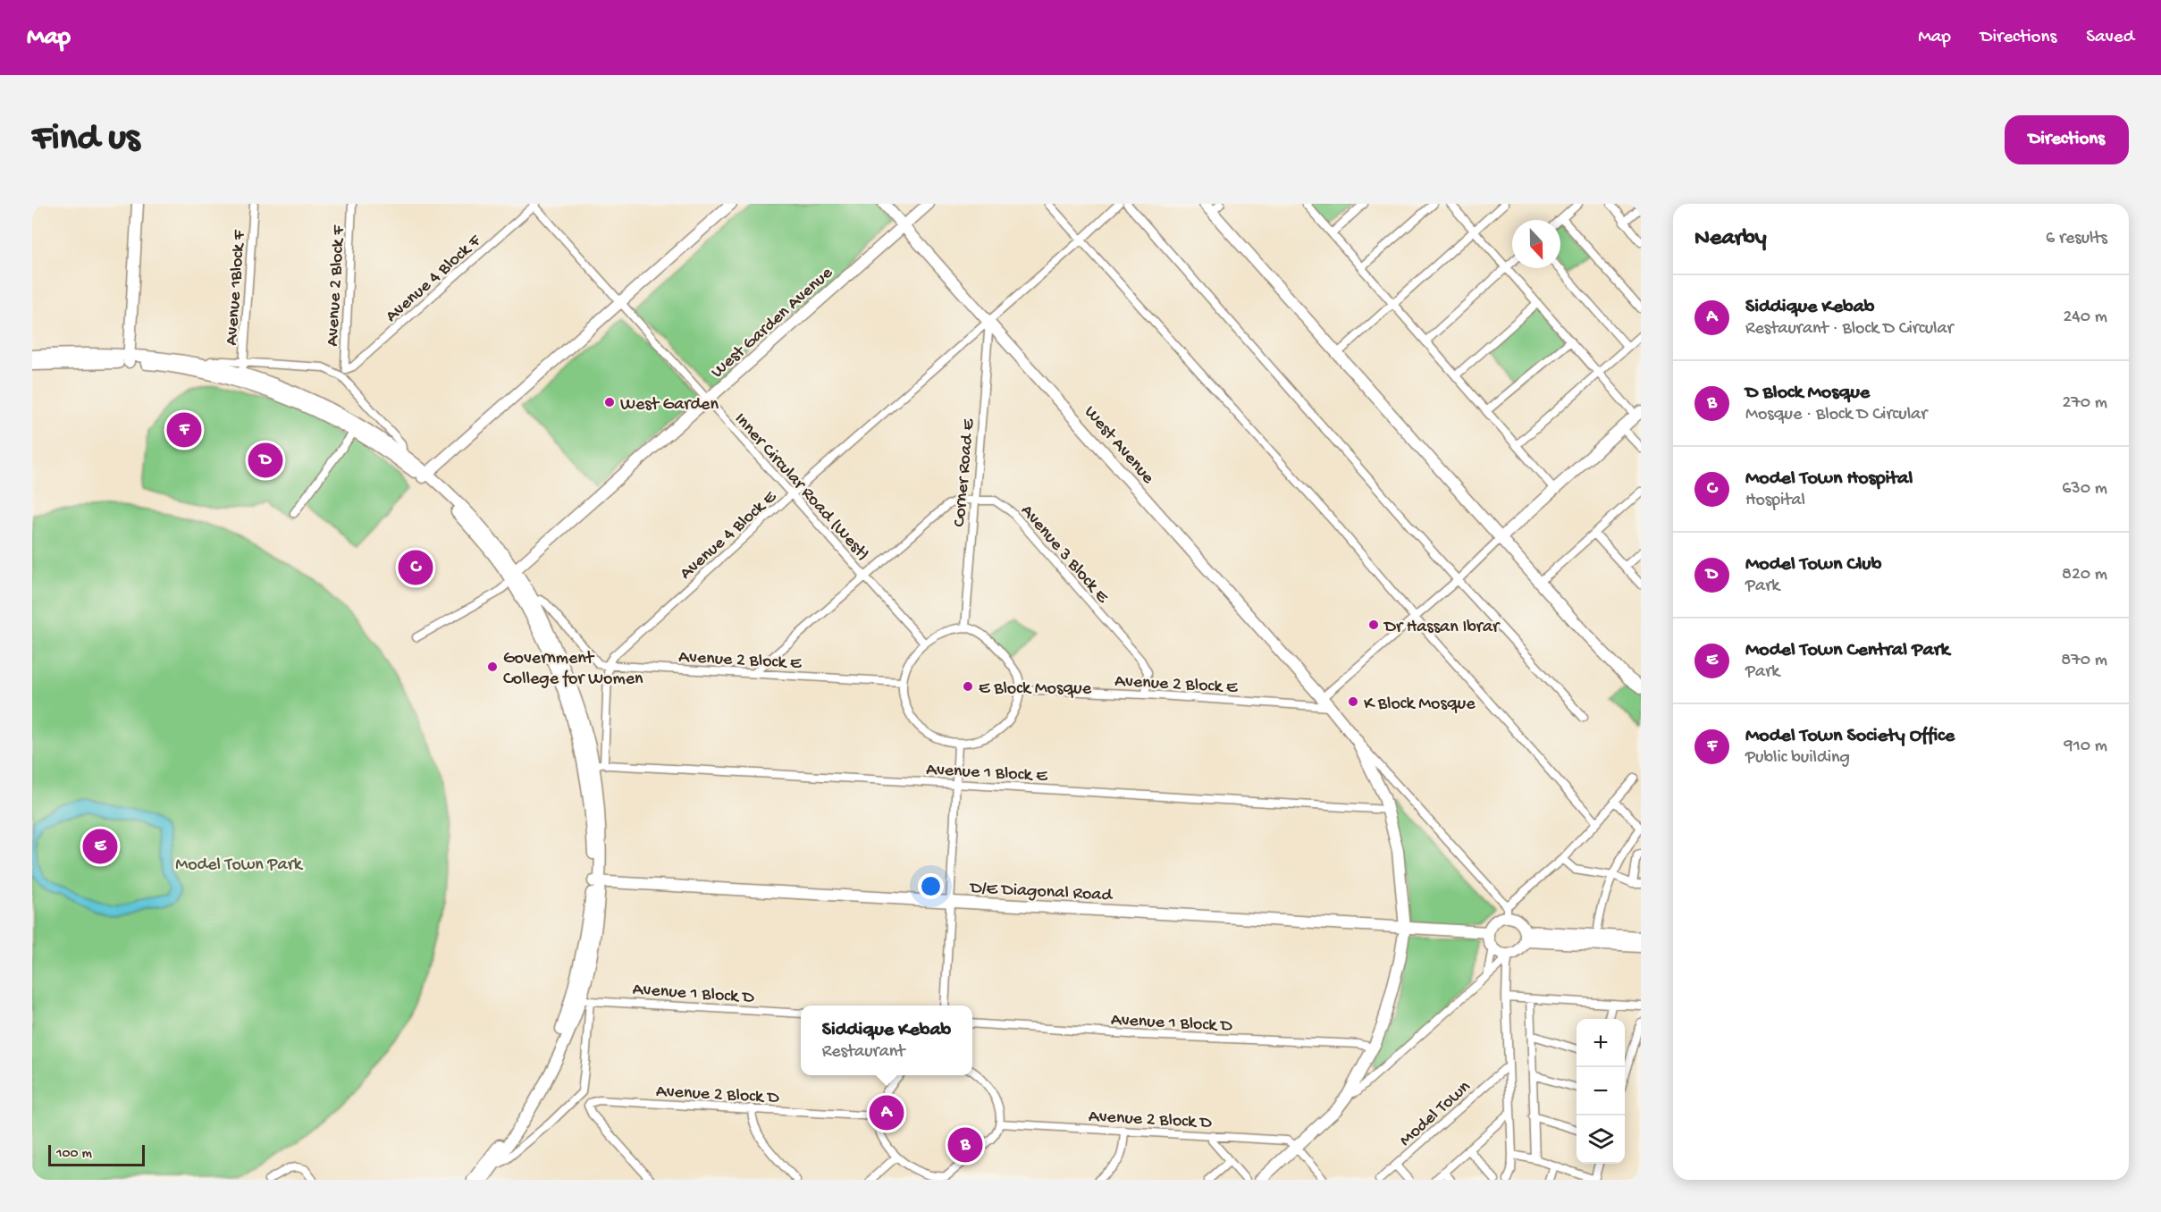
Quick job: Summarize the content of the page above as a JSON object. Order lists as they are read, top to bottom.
{
  "streets": {
    "street": [
      "Avenue 4 Block F",
      "Avenue 2 Block F",
      "Avenue 1Block F",
      "West Garden Avenue",
      "West Avenue",
      "Corner Road E",
      "Inner Circular Road (West)",
      "Avenue 4 Block E",
      "Avenue 3 Block E",
      "Avenue 2 Block E",
      "Avenue 1 Block E",
      "D/E Diagonal Road",
      "Avenue 1 Block D",
      "Avenue 2 Block D",
      "Model Town"
    ]
  },
  "crossings": [
    ["Avenue 4 Block F", "Avenue 2 Block F"],
    ["Avenue 4 Block F", "Inner Circular Road (West)"],
    ["West Garden Avenue", "West Avenue"],
    ["West Garden Avenue", "Inner Circular Road (West)"],
    ["West Avenue", "Corner Road E"],
    ["West Avenue", "Avenue 4 Block E"],
    ["West Avenue", "Avenue 2 Block E"],
    ["West Avenue", "Avenue 1 Block E"],
    ["West Avenue", "D/E Diagonal Road"],
    ["West Avenue", "Avenue 1 Block D"],
    ["West Avenue", "Avenue 2 Block D"],
    ["Corner Road E", "Inner Circular Road (West)"],
    ["Corner Road E", "Avenue 4 Block E"],
    ["Corner Road E", "Avenue 3 Block E"],
    ["Corner Road E", "Avenue 2 Block E"],
    ["Inner Circular Road (West)", "Avenue 4 Block E"],
    ["Inner Circular Road (West)", "Avenue 3 Block E"],
    ["Inner Circular Road (West)", "Avenue 2 Block E"],
    ["Avenue 4 Block E", "Avenue 2 Block E"],
    ["Avenue 3 Block E", "Avenue 2 Block E"]
  ],
  "parks": ["Model Town Park"],
  "places": [
    "West Garden",
    "Dr Hassan Ibrar",
    "Government College for Women",
    "E Block Mosque",
    "K Block Mosque"
  ],
  "scale_bar": "100 m",
  "north": "bottom",
  "page": {
    "header": "Map",
    "nav": ["Map", "Directions", "Saved"],
    "buttons": "Directions",
    "title": "Find us",
    "heading": ["Nearby", "6 results"],
    "list": [
      {
        "mark": "A",
        "name": "Siddique Kebab",
        "note": "Restaurant · Block D Circular",
        "value": "240 m"
      },
      {
        "mark": "B",
        "name": "D Block Mosque",
        "note": "Mosque · Block D Circular",
        "value": "270 m"
      },
      {
        "mark": "C",
        "name": "Model Town Hospital",
        "note": "Hospital",
        "value": "630 m"
      },
      {
        "mark": "D",
        "name": "Model Town Club",
        "note": "Park",
        "value": "820 m"
      },
      {
        "mark": "E",
        "name": "Model Town Central Park",
        "note": "Park",
        "value": "870 m"
      },
      {
        "mark": "F",
        "name": "Model Town Society Office",
        "note": "Public building",
        "value": "910 m"
      }
    ],
    "pins": [
      "F",
      "D",
      "C",
      "E",
      "A",
      "B"
    ],
    "popup": ["Siddique Kebab", "Restaurant"],
    "map_buttons": ["+", "−"],
    "scale": "100 m"
  }
}
